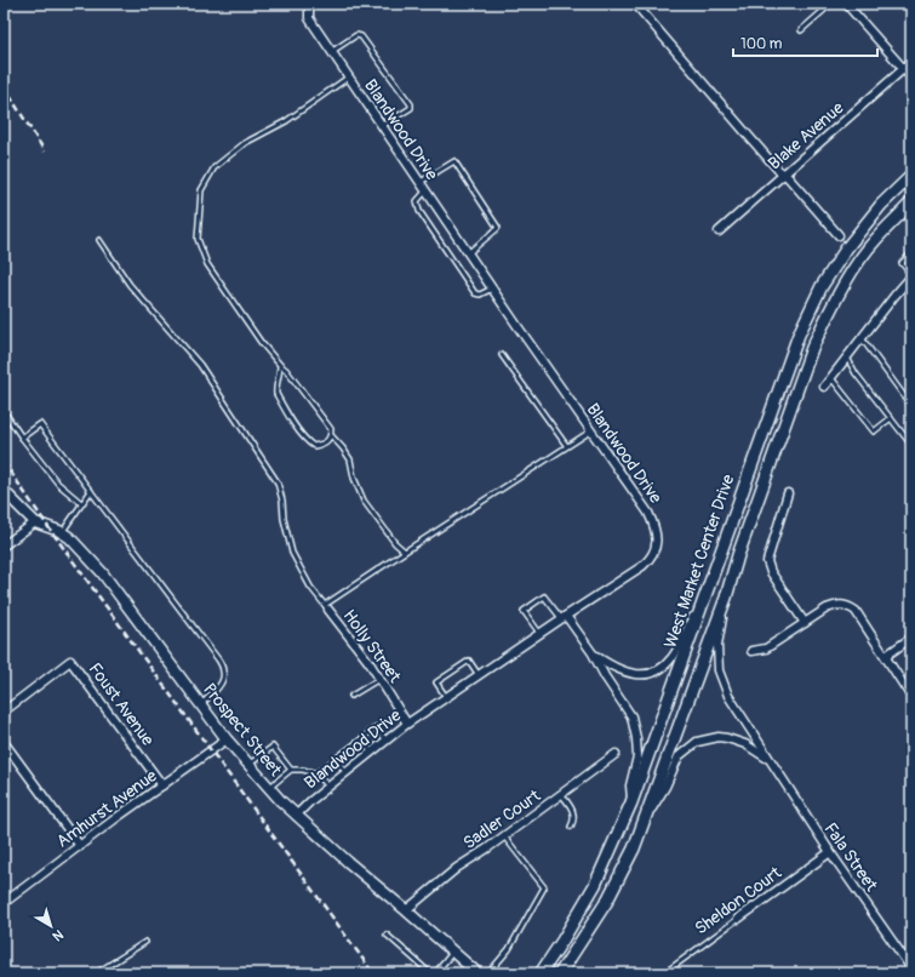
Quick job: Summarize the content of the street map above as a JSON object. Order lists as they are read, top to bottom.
{
  "streets": {
    "main road": ["West Market Center Drive"],
    "street": [
      "Blandwood Drive",
      "Blake Avenue",
      "Holly Street",
      "Foust Avenue",
      "Prospect Street",
      "Amhurst Avenue",
      "Sadler Court",
      "Fala Street",
      "Sheldon Court"
    ]
  },
  "crossings": [
    ["Blandwood Drive", "Holly Street"],
    ["Blandwood Drive", "Prospect Street"],
    ["West Market Center Drive", "Fala Street"],
    ["Foust Avenue", "Amhurst Avenue"],
    ["Prospect Street", "Amhurst Avenue"],
    ["Prospect Street", "Sadler Court"],
    ["Fala Street", "Sheldon Court"]
  ],
  "scale_bar": "100 m",
  "north": "bottom right"
}
